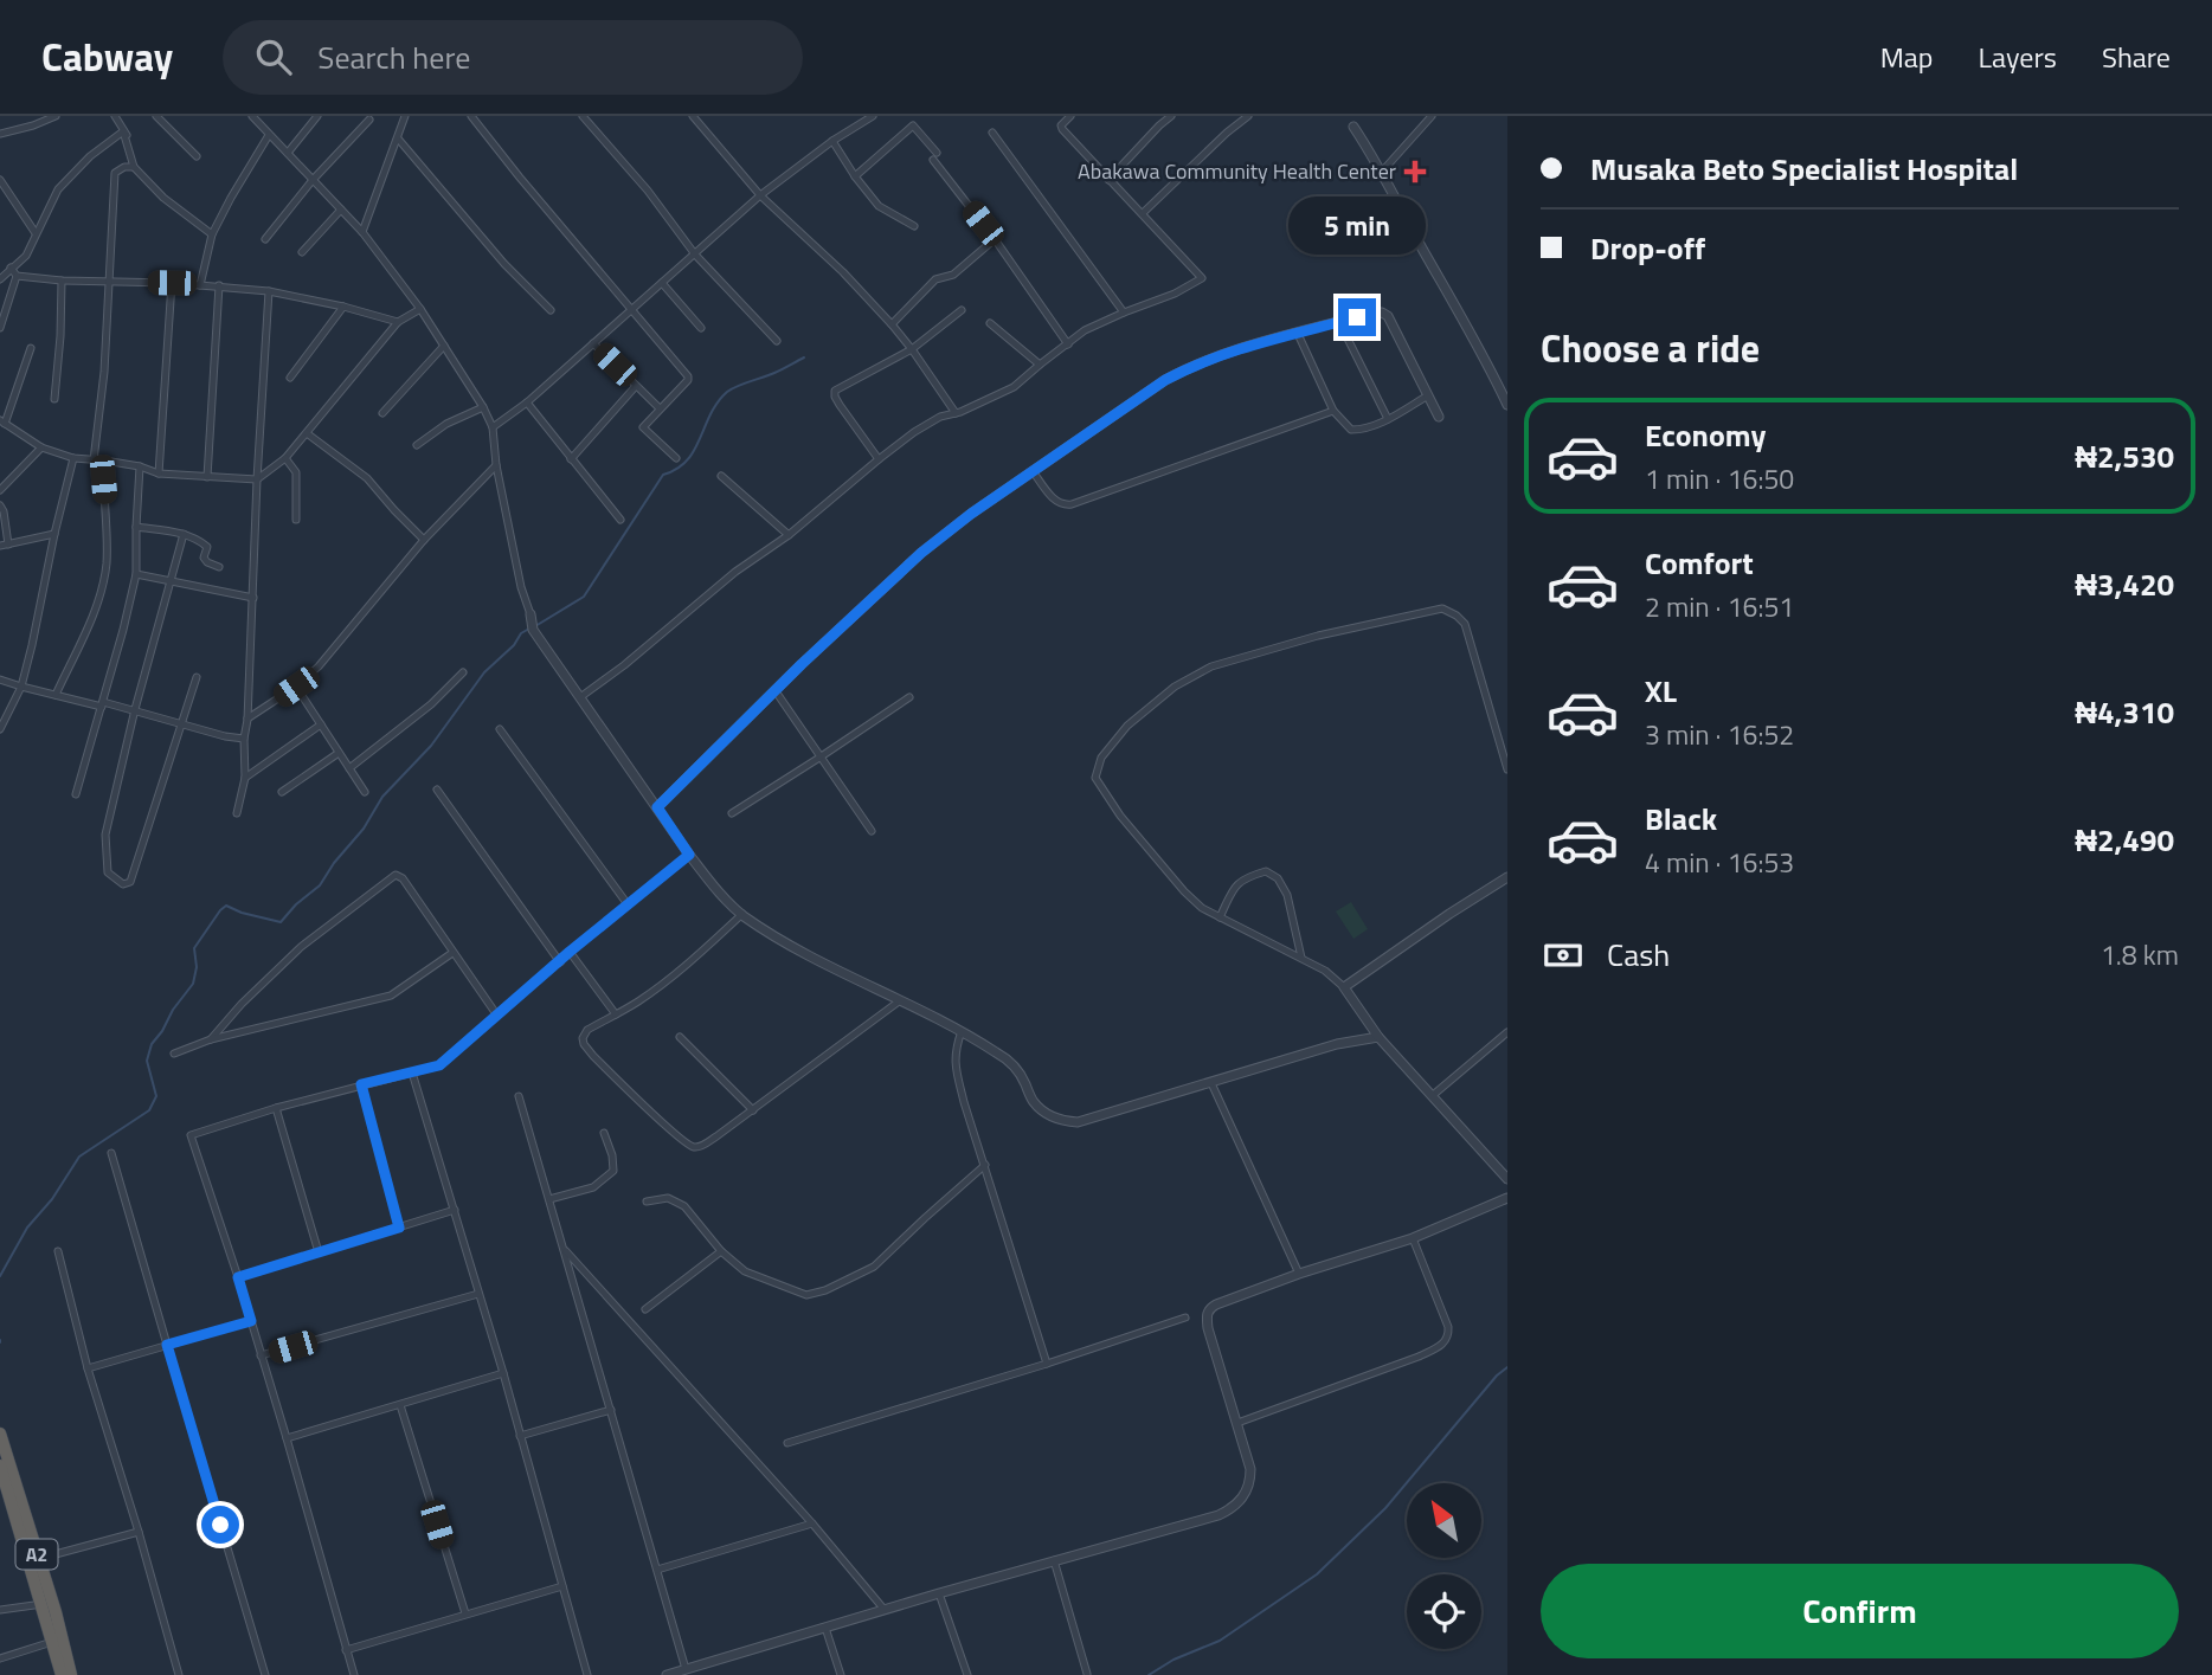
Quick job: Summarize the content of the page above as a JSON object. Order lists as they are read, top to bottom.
{
  "streets": {
    "highway": ["A2"]
  },
  "places": {
    "health": ["Abakawa Community Health Center"]
  },
  "north": "top left",
  "page": {
    "header": "Cabway",
    "search": "Search here",
    "nav": ["Map", "Layers", "Share"],
    "banner": ["Musaka Beto Specialist Hospital", "Drop-off"],
    "bubble": "5 min",
    "heading": "Choose a ride",
    "list": [
      {
        "name": "Economy",
        "note": "1 min · 16:50",
        "value": "₦2,530"
      },
      {
        "name": "Comfort",
        "note": "2 min · 16:51",
        "value": "₦3,420"
      },
      {
        "name": "XL",
        "note": "3 min · 16:52",
        "value": "₦4,310"
      },
      {
        "name": "Black",
        "note": "4 min · 16:53",
        "value": "₦2,490"
      }
    ],
    "pay": ["Cash", "1.8 km"],
    "buttons": "Confirm"
  }
}
